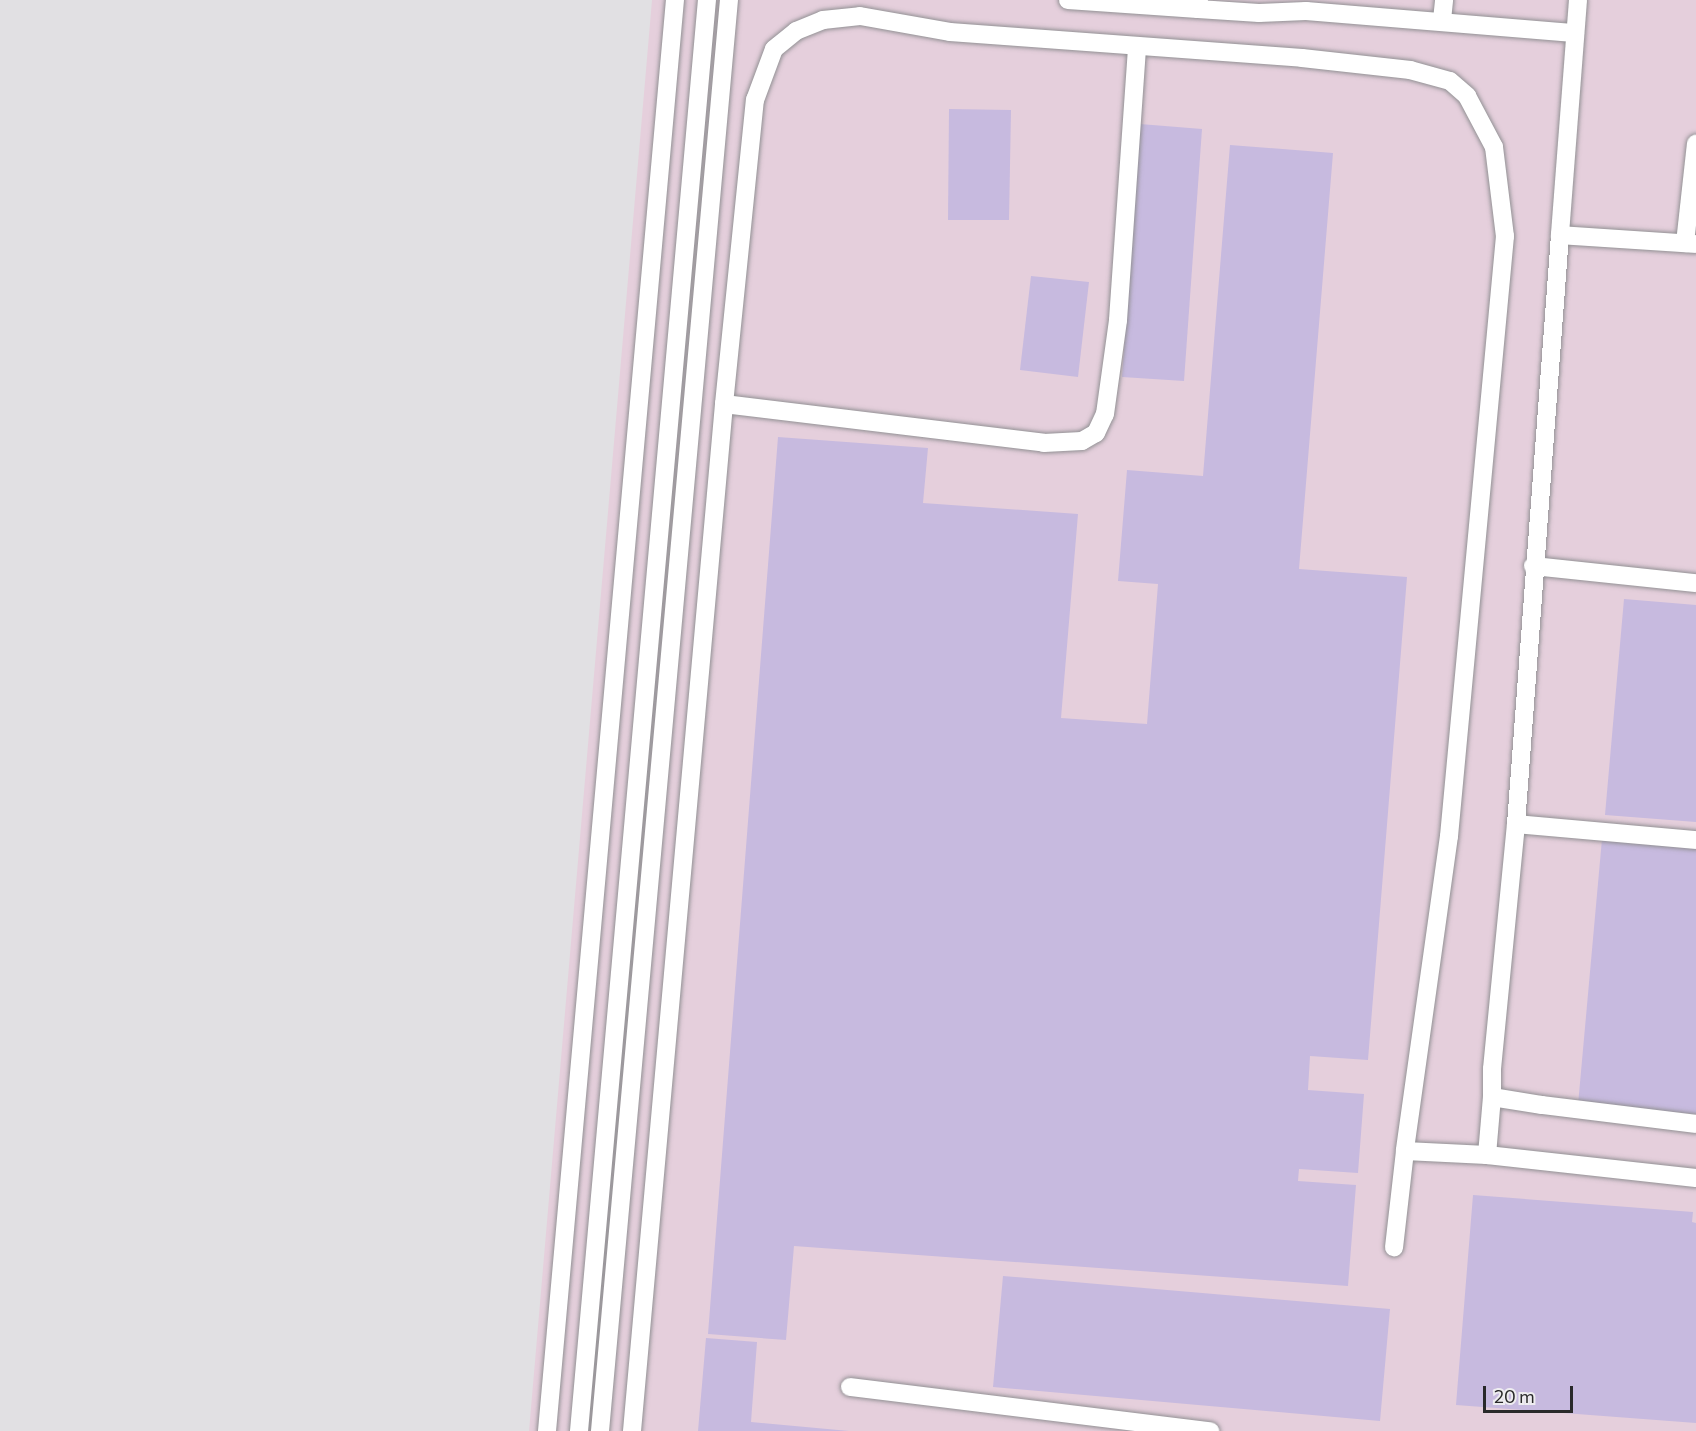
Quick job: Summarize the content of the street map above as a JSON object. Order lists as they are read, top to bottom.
{
  "scale_bar": "20 m"
}
